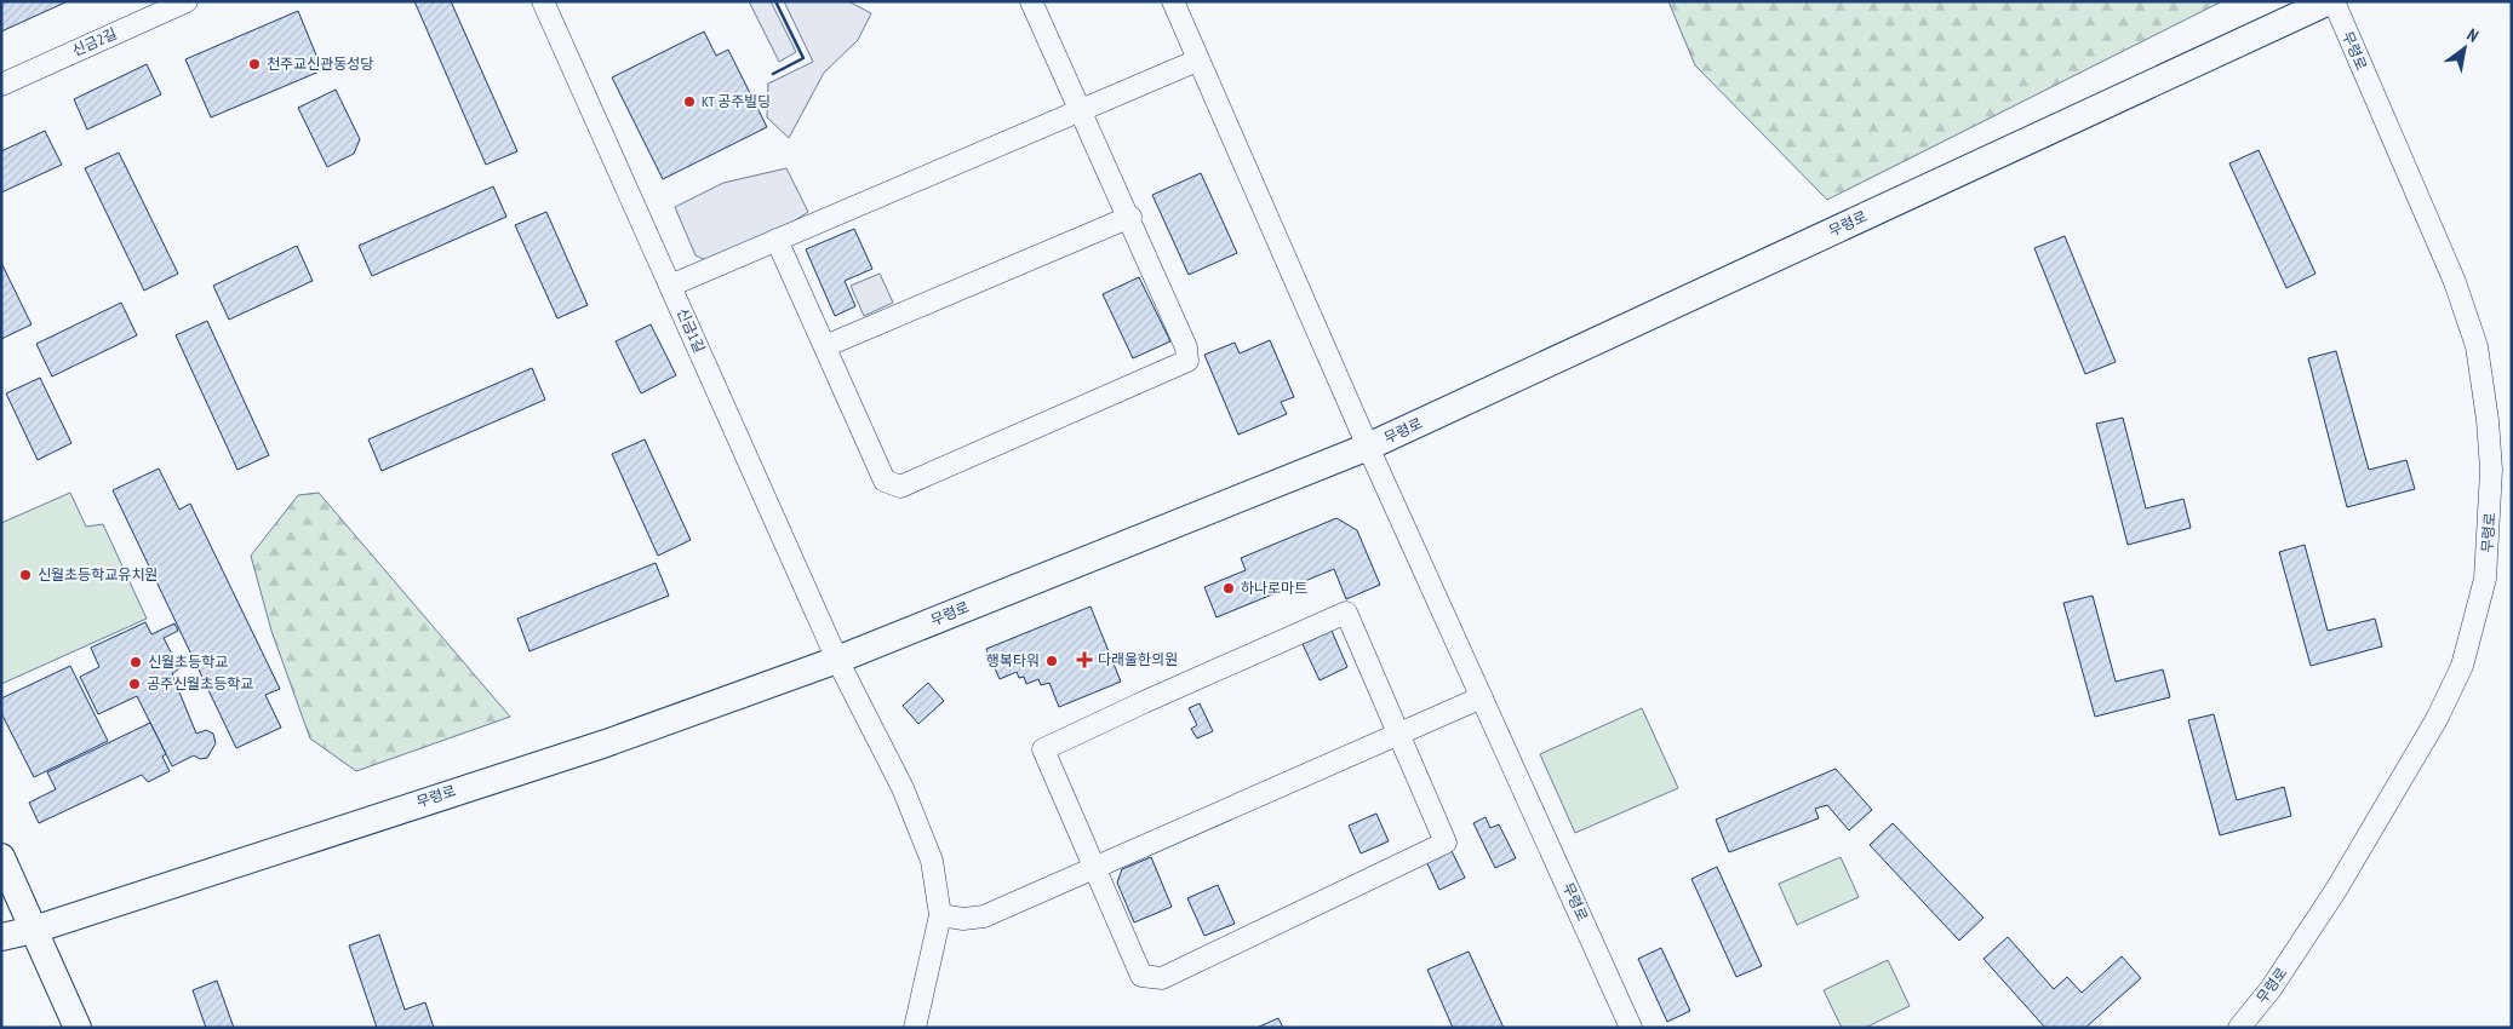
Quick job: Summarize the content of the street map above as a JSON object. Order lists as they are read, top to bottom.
{
  "streets": {
    "main road": ["무령로"],
    "street": ["신금2길", "신금1길"]
  },
  "crossings": [
    ["무령로", "신금1길"]
  ],
  "places": {
    "other": [
      "천주교신관동성당",
      "KT 공주빌딩",
      "신월초등학교유치원",
      "하나로마트",
      "행복타워",
      "신월초등학교",
      "공주신월초등학교"
    ],
    "health": ["다래울한의원"]
  },
  "north": "top right"
}
